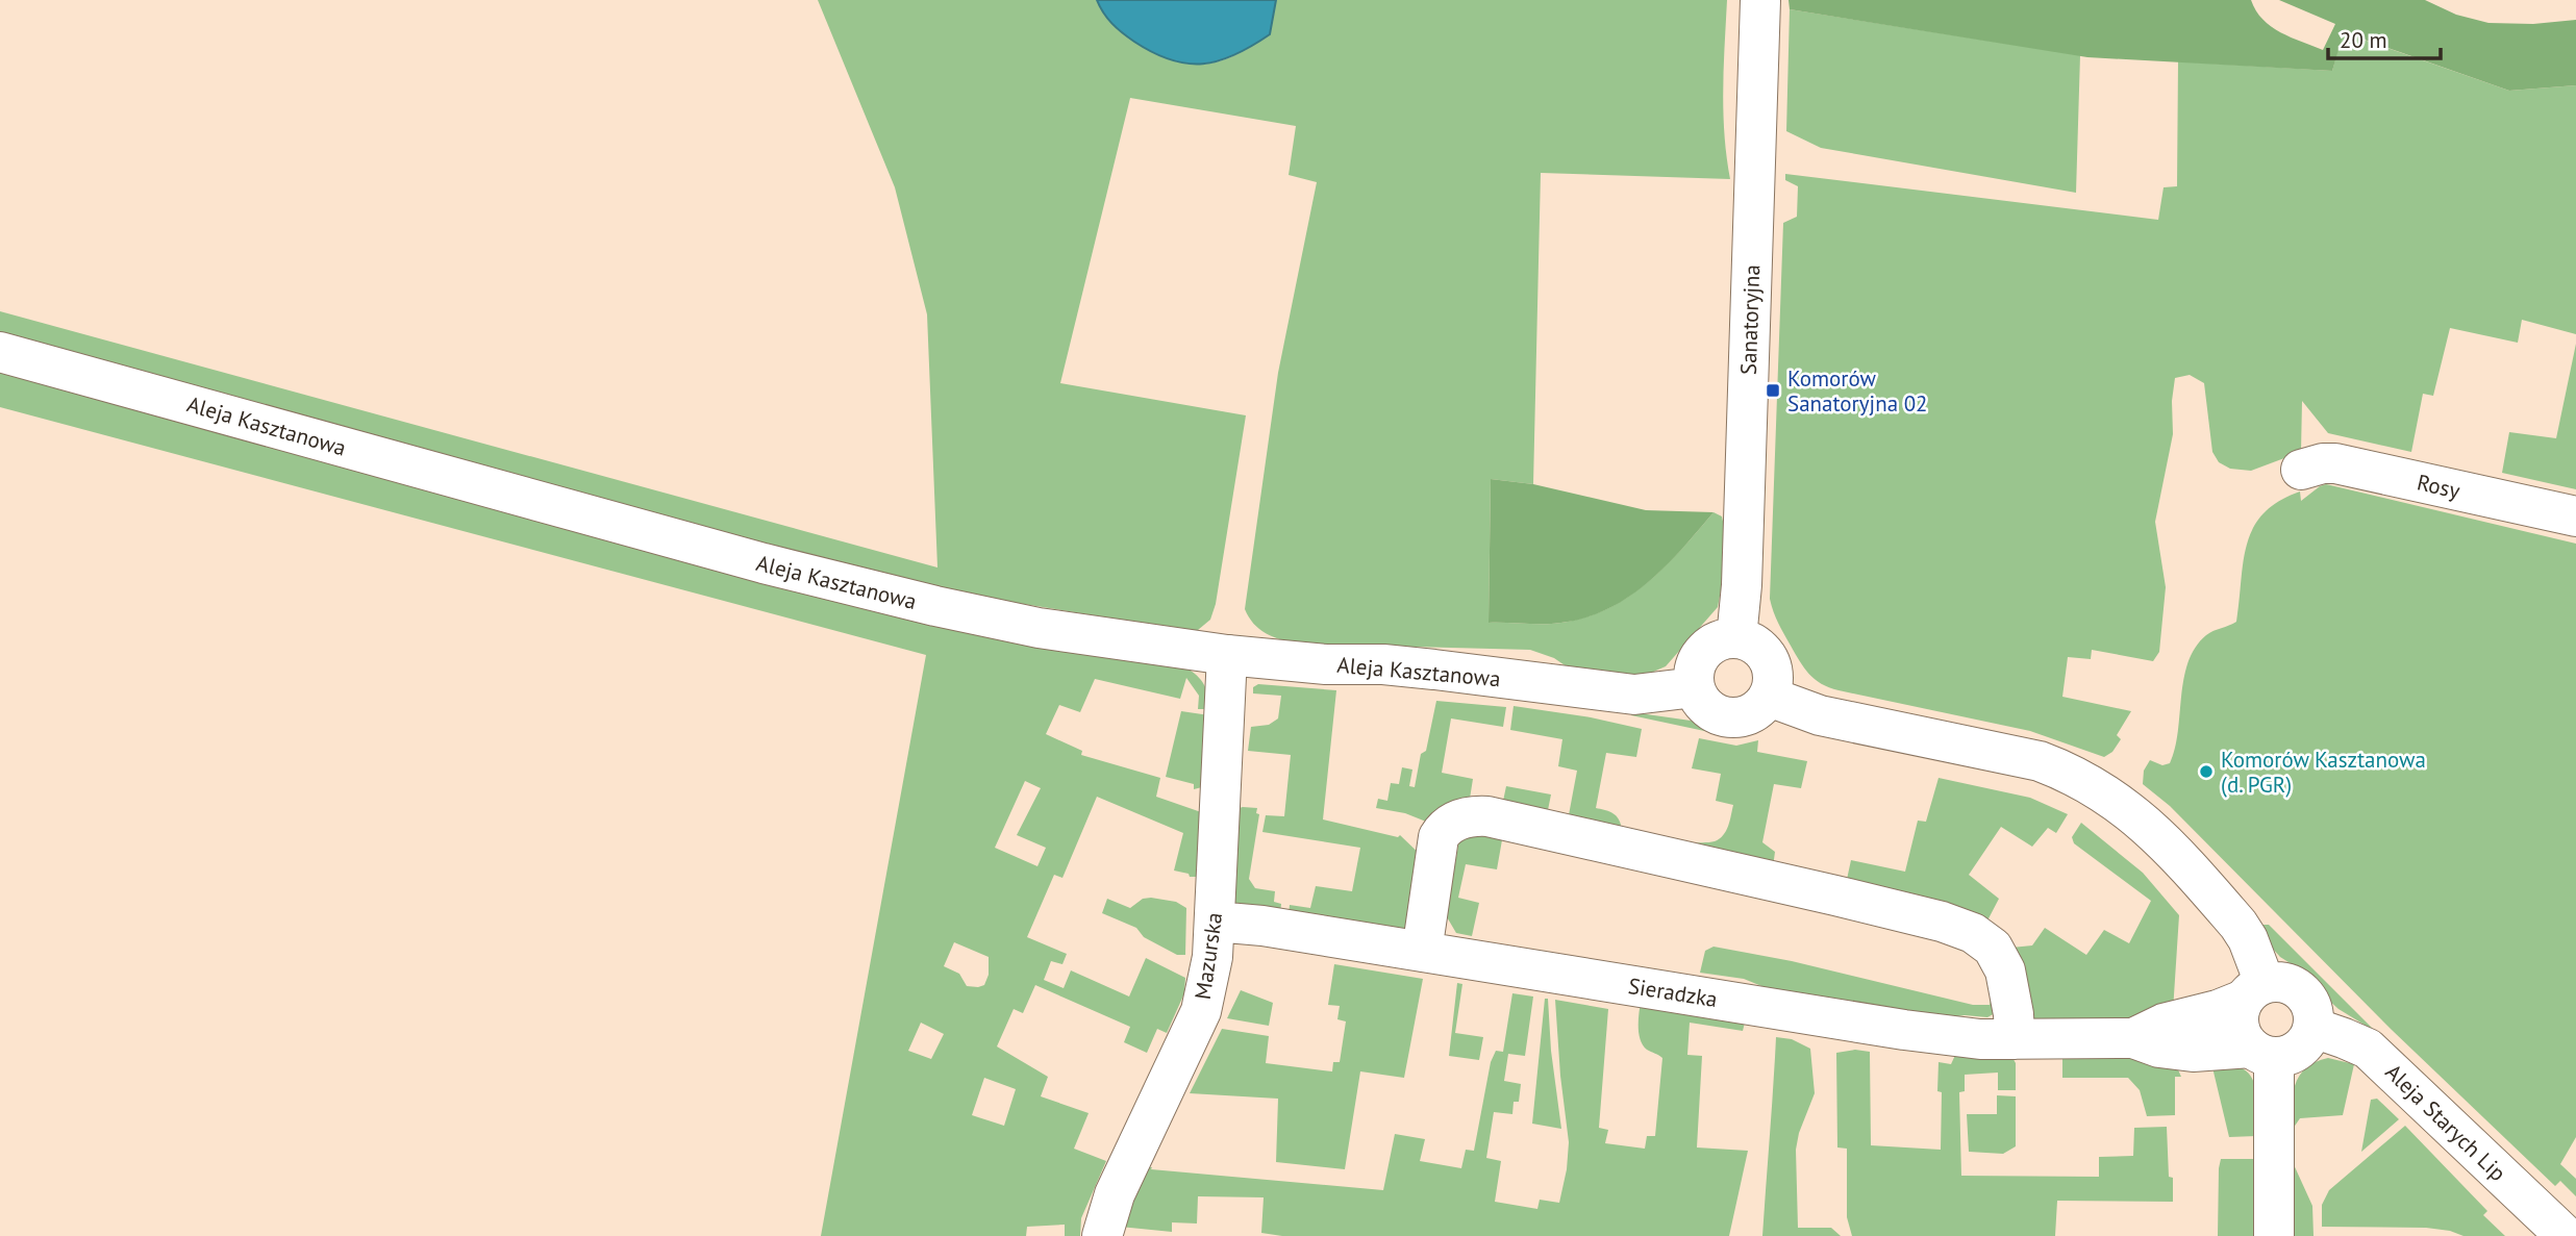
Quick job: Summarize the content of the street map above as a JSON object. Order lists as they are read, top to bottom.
{
  "streets": {
    "street": [
      "Sanatoryjna",
      "Aleja Kasztanowa",
      "Rosy",
      "Mazurska",
      "Sieradzka",
      "Aleja Starych Lip"
    ]
  },
  "crossings": [
    ["Sanatoryjna", "Aleja Kasztanowa"],
    ["Aleja Kasztanowa", "Mazurska"],
    ["Mazurska", "Sieradzka"],
    ["Sieradzka", "Aleja Starych Lip"]
  ],
  "places": {
    "transit": ["Komorów Sanatoryjna 02"],
    "other": ["Komorów Kasztanowa (d. PGR)"]
  },
  "scale_bar": "20 m"
}
